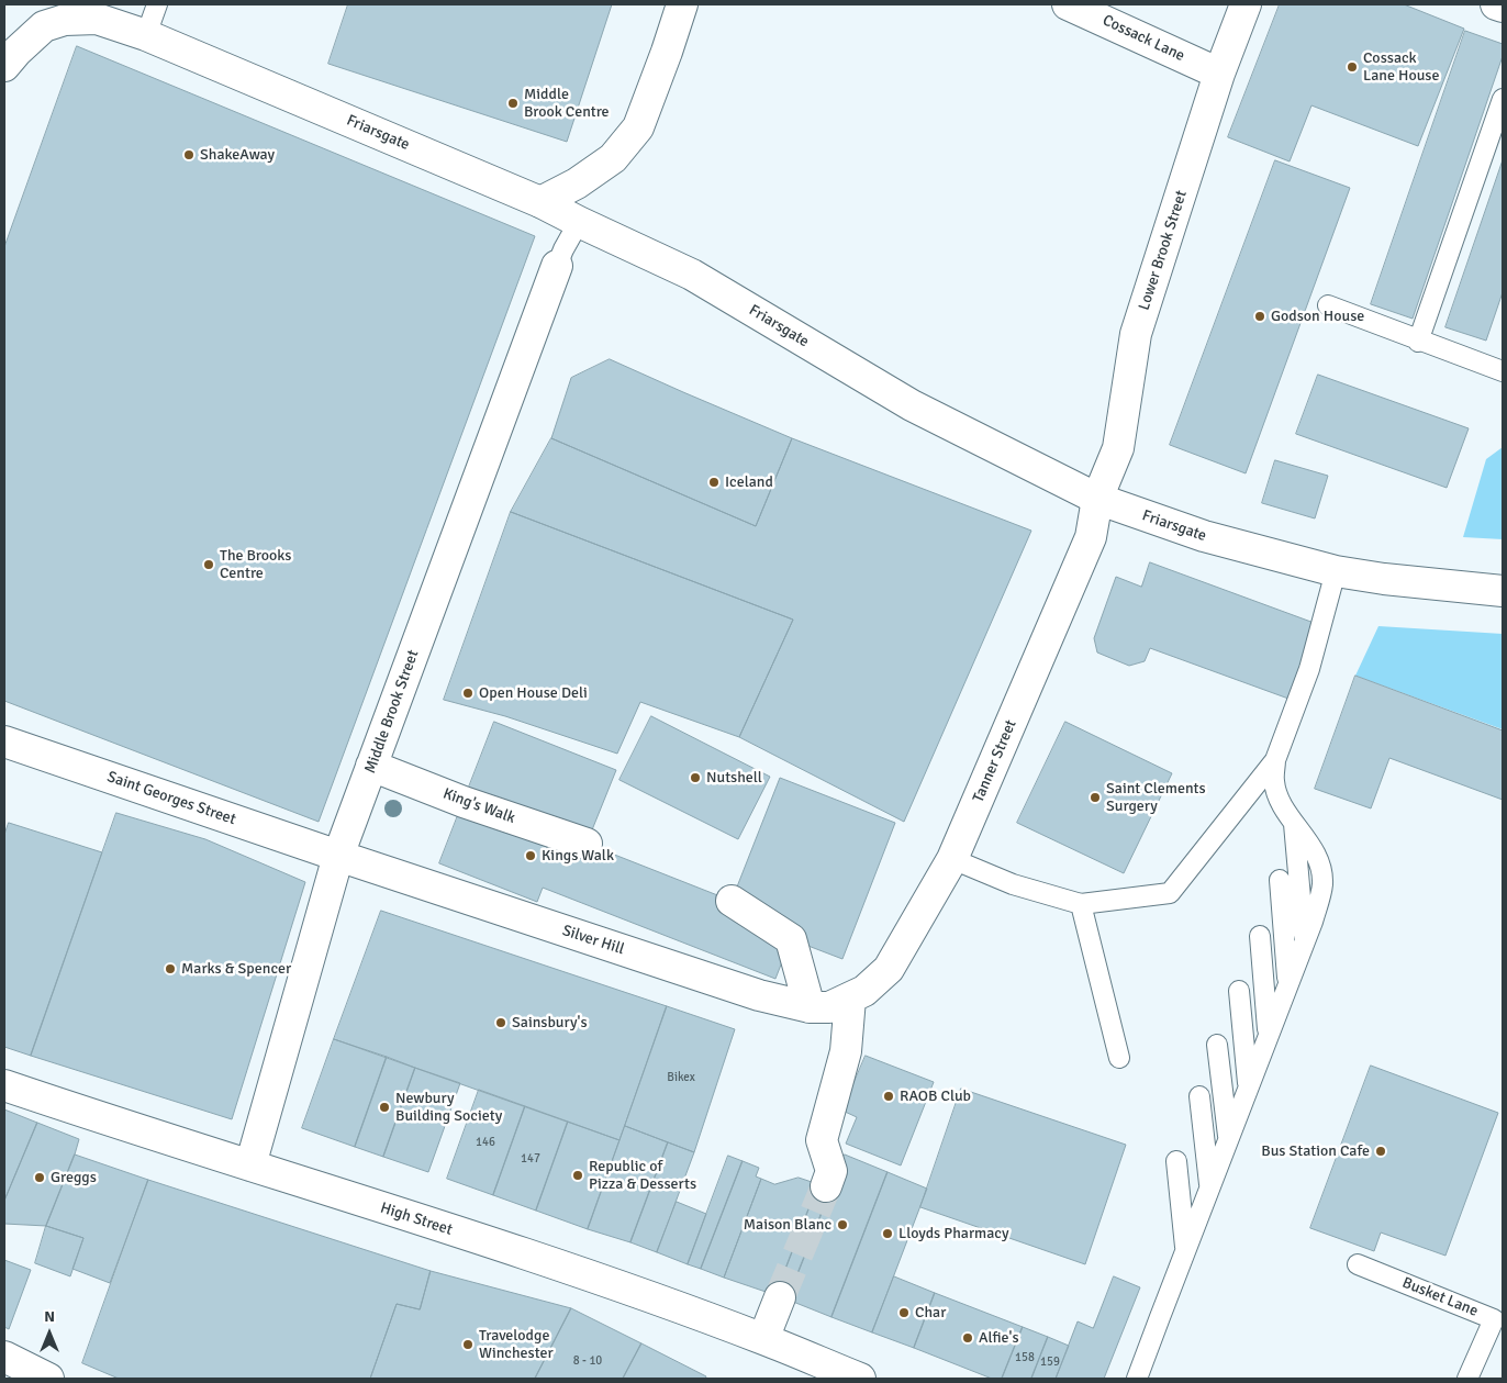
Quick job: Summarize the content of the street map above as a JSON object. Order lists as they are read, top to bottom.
{
  "streets": {
    "street": [
      "Cossack Lane",
      "Friarsgate",
      "Lower Brook Street",
      "Middle Brook Street",
      "Tanner Street",
      "Saint Georges Street",
      "King's Walk",
      "Silver Hill",
      "High Street"
    ],
    "lane": ["Busket Lane"]
  },
  "crossings": [
    ["Cossack Lane", "Lower Brook Street"],
    ["Friarsgate", "Lower Brook Street"],
    ["Friarsgate", "Tanner Street"],
    ["Lower Brook Street", "Tanner Street"],
    ["Middle Brook Street", "Saint Georges Street"],
    ["Middle Brook Street", "King's Walk"],
    ["Middle Brook Street", "Silver Hill"],
    ["Middle Brook Street", "High Street"],
    ["Tanner Street", "Silver Hill"],
    ["Saint Georges Street", "Silver Hill"]
  ],
  "places": [
    "Cossack Lane House",
    "Middle Brook Centre",
    "ShakeAway",
    "Godson House",
    "Iceland",
    "The Brooks Centre",
    "Open House Deli",
    "Nutshell",
    "Saint Clements Surgery",
    "Kings Walk",
    "Marks & Spencer",
    "Sainsbury's",
    "RAOB Club",
    "Newbury Building Society",
    "Bus Station Cafe",
    "Republic of Pizza & Desserts",
    "Greggs",
    "Maison Blanc",
    "Lloyds Pharmacy",
    "Char",
    "Alfie's",
    "Travelodge Winchester"
  ],
  "house_numbers": [
    "Bikex",
    "146",
    "147",
    "158",
    "8 - 10",
    "159"
  ],
  "north": "top"
}
